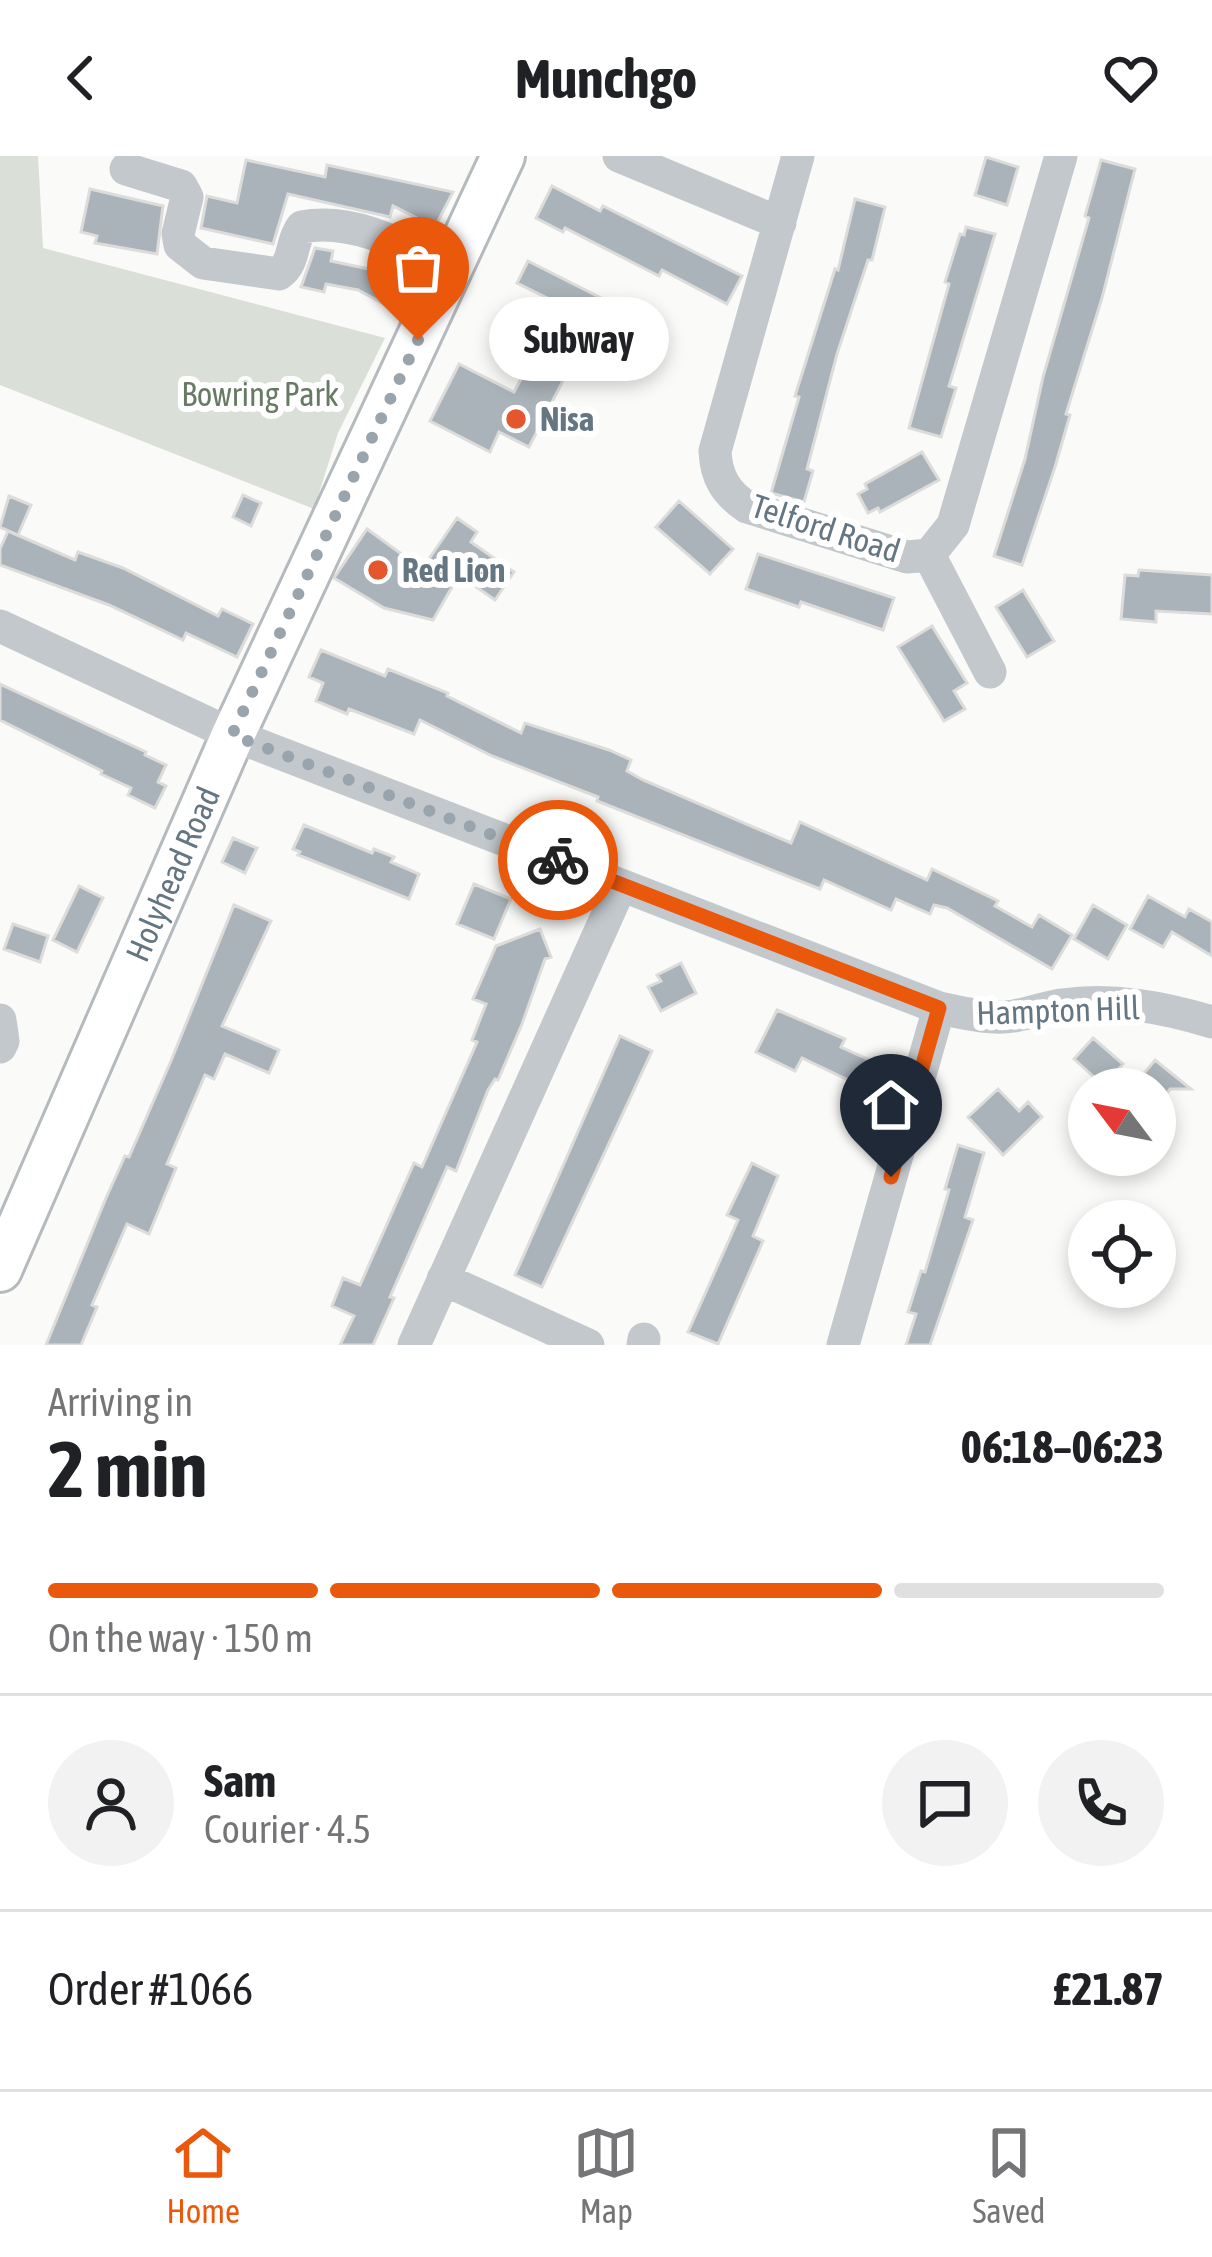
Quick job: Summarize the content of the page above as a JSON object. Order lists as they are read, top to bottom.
{
  "streets": {
    "main road": ["Holyhead Road"],
    "street": ["Telford Road", "Hampton Hill"]
  },
  "crossings": [
    ["Holyhead Road", "Hampton Hill"]
  ],
  "parks": ["Bowring Park"],
  "places": ["Subway", "Nisa", "Red Lion"],
  "north": "top left",
  "page": {
    "header": "Munchgo",
    "bubble": "Subway",
    "heading": ["2 min", "Arriving in", "06:18–06:23"],
    "panel": [
      "Sam",
      "Courier · 4.5",
      "Order #1066",
      "£21.87"
    ],
    "bar": "On the way · 150 m",
    "tabs": ["Home", "Map", "Saved"]
  }
}
